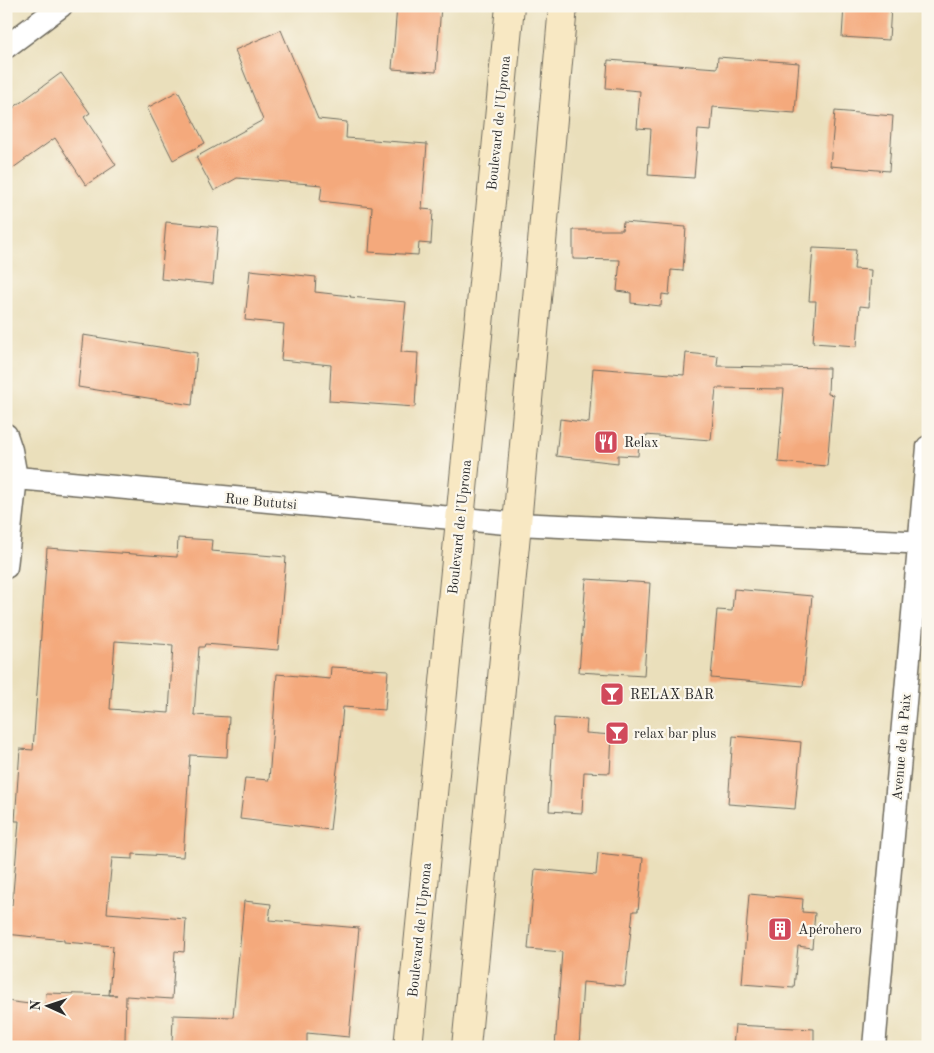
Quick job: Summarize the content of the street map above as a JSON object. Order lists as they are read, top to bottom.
{
  "streets": {
    "street": ["Boulevard de l'Uprona", "Rue Bututsi", "Avenue de la Paix"]
  },
  "crossings": [
    ["Boulevard de l'Uprona", "Rue Bututsi"],
    ["Rue Bututsi", "Avenue de la Paix"]
  ],
  "places": {
    "restaurant": ["Relax"],
    "bar": ["RELAX BAR", "relax bar plus"],
    "building": ["Apérohero"]
  },
  "north": "left"
}
